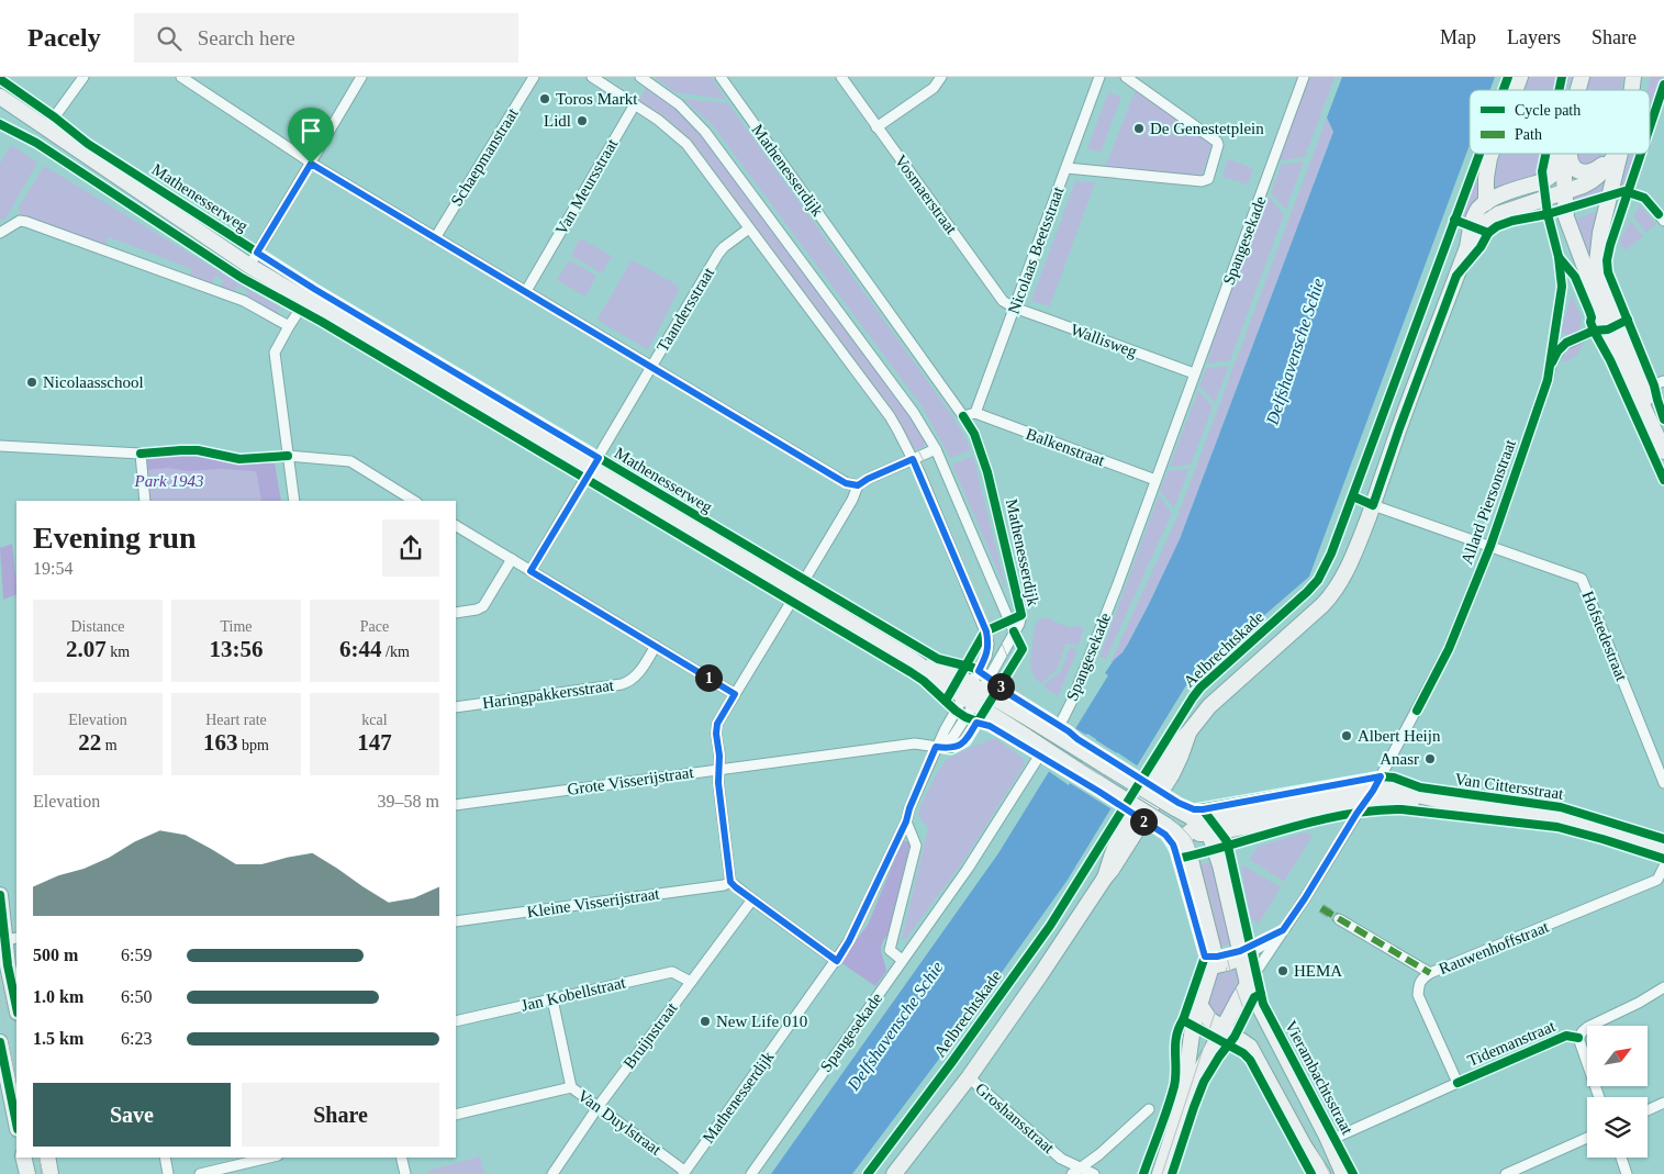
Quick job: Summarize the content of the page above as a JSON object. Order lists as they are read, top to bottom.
{
  "streets": {
    "street": [
      "Schaepmanstraat",
      "Mathenesserdijk",
      "Van Meursstraat",
      "Vosmaerstraat",
      "Mathenesserweg",
      "Spangesekade",
      "Nicolaas Beetsstraat",
      "Taandersstraat",
      "Wallisweg",
      "Balkenstraat",
      "Allard Piersonstraat",
      "Hofstedestraat",
      "Aelbrechtskade",
      "Haringpakkersstraat",
      "Grote Visserijstraat",
      "Van Cittersstraat",
      "Kleine Visserijstraat",
      "Rauwenhoffstraat",
      "Jan Kobellstraat",
      "Bruijnstraat",
      "Tidemanstraat",
      "Vierambachtsstraat",
      "Groshansstraat",
      "Van Duylstraat"
    ]
  },
  "crossings": [
    ["Mathenesserdijk", "Van Meursstraat"],
    ["Mathenesserdijk", "Mathenesserweg"],
    ["Mathenesserdijk", "Taandersstraat"],
    ["Mathenesserdijk", "Grote Visserijstraat"],
    ["Mathenesserdijk", "Van Duylstraat"],
    ["Vosmaerstraat", "Nicolaas Beetsstraat"],
    ["Vosmaerstraat", "Wallisweg"],
    ["Mathenesserweg", "Taandersstraat"],
    ["Mathenesserweg", "Van Cittersstraat"],
    ["Mathenesserweg", "Vierambachtsstraat"],
    ["Spangesekade", "Wallisweg"],
    ["Spangesekade", "Balkenstraat"],
    ["Nicolaas Beetsstraat", "Wallisweg"],
    ["Nicolaas Beetsstraat", "Balkenstraat"],
    ["Allard Piersonstraat", "Hofstedestraat"],
    ["Allard Piersonstraat", "Van Cittersstraat"],
    ["Allard Piersonstraat", "Vierambachtsstraat"],
    ["Hofstedestraat", "Aelbrechtskade"],
    ["Aelbrechtskade", "Groshansstraat"],
    ["Van Cittersstraat", "Vierambachtsstraat"],
    ["Rauwenhoffstraat", "Tidemanstraat"],
    ["Jan Kobellstraat", "Bruijnstraat"],
    ["Bruijnstraat", "Van Duylstraat"],
    ["Tidemanstraat", "Vierambachtsstraat"]
  ],
  "water": ["Delfshavensche Schie"],
  "parks": ["Park 1943"],
  "places": [
    "Toros Markt",
    "Lidl",
    "De Genestetplein",
    "Nicolaasschool",
    "Albert Heijn",
    "Anasr",
    "HEMA",
    "New Life 010"
  ],
  "legend": ["Cycle path", "Path"],
  "north": "top right",
  "page": {
    "header": "Pacely",
    "search": "Search here",
    "nav": ["Map", "Layers", "Share"],
    "heading": ["Evening run", "19:54"],
    "stats": [
      ["Distance", "2.07 km"],
      ["Time", "13:56"],
      ["Pace", "6:44 /km"],
      ["Elevation", "22 m"],
      ["Heart rate", "163 bpm"],
      ["kcal", "147"]
    ],
    "pins": ["1", "3", "2"],
    "chart": ["Elevation", "39–58 m"],
    "list": [
      {
        "name": "500 m",
        "note": "6:59"
      },
      {
        "name": "1.0 km",
        "note": "6:50"
      },
      {
        "name": "1.5 km",
        "note": "6:23"
      }
    ],
    "buttons": ["Save", "Share"]
  }
}
